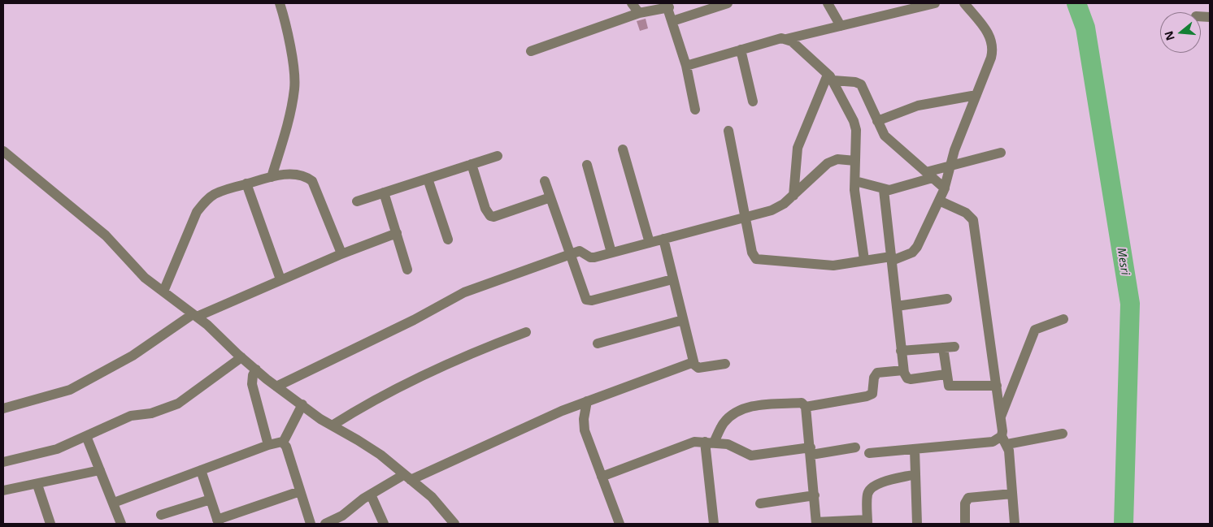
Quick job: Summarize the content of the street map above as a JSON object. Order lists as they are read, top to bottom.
{
  "water": ["Mesri"],
  "north": "left"
}
